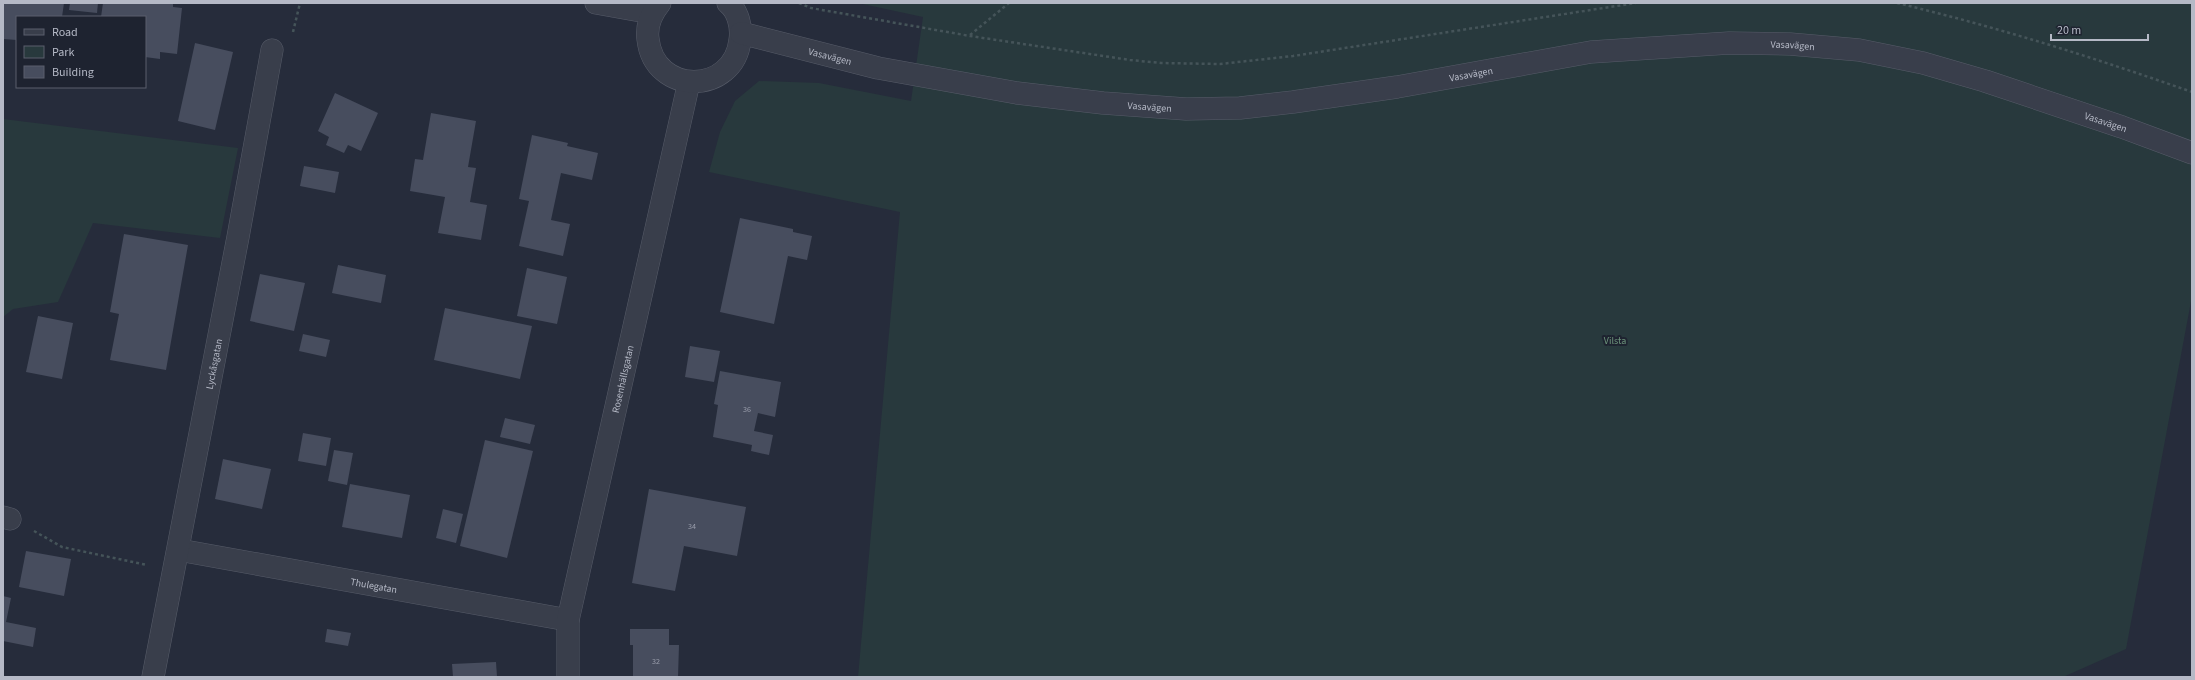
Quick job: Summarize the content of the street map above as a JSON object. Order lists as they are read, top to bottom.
{
  "streets": {
    "street": [
      "Vasavägen",
      "Lyckåsgatan",
      "Rosenhällsgatan",
      "Thulegatan"
    ]
  },
  "crossings": [
    ["Lyckåsgatan", "Thulegatan"],
    ["Rosenhällsgatan", "Thulegatan"]
  ],
  "parks": ["Vilsta"],
  "house_numbers": ["36", "34", "32"],
  "legend": ["Road", "Park", "Building"],
  "scale_bar": "20 m"
}
